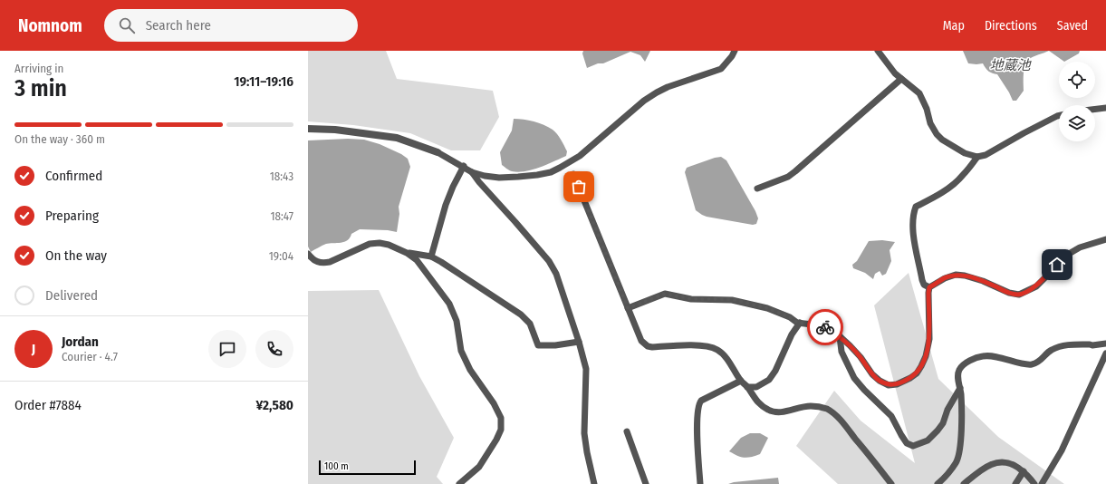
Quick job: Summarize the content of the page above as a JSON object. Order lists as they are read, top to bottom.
{
  "water": ["地蔵池"],
  "scale_bar": "100 m",
  "page": {
    "header": "Nomnom",
    "search": "Search here",
    "nav": ["Map", "Directions", "Saved"],
    "heading": ["3 min", "Arriving in", "19:11–19:16"],
    "panel": [
      "Jordan",
      "Courier · 4.7",
      "Order #7884",
      "¥2,580"
    ],
    "bar": "On the way · 360 m",
    "list": [
      ["Confirmed", "18:43"],
      ["Preparing", "18:47"],
      ["On the way", "19:04"],
      "Delivered"
    ],
    "round": "J",
    "scale": "100 m"
  }
}
